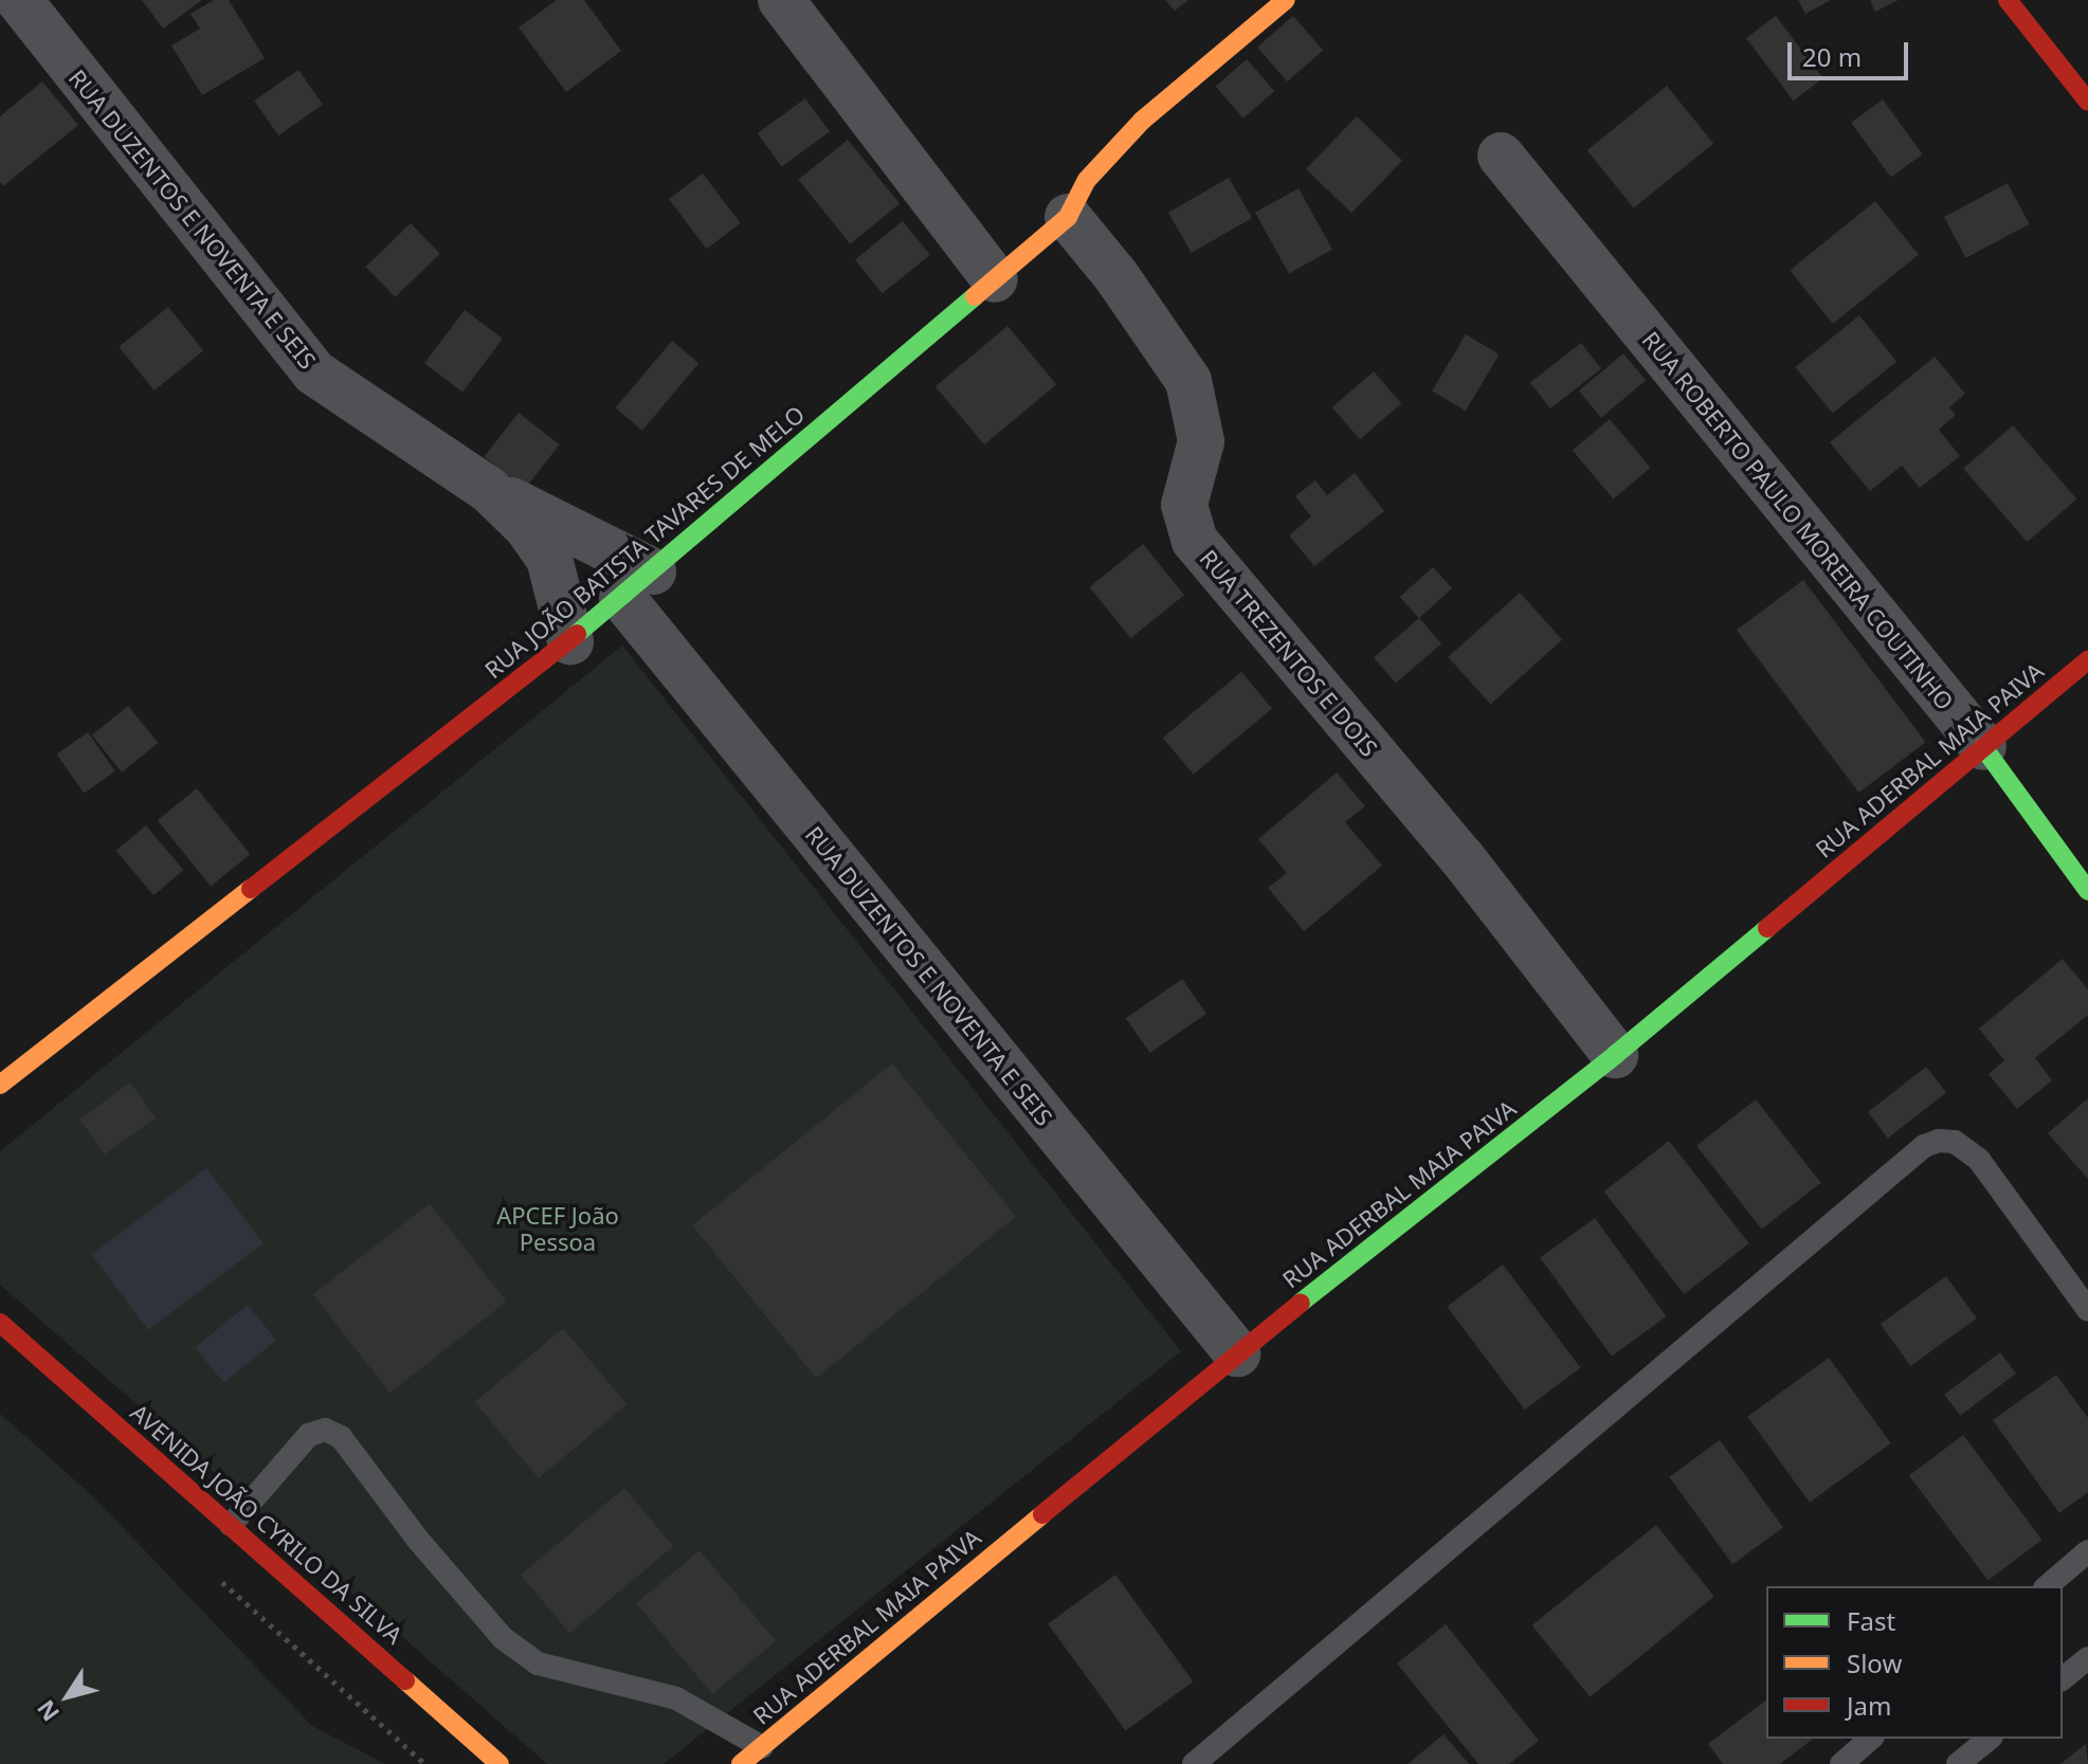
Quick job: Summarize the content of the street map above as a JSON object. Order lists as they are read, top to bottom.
{
  "streets": {
    "street": [
      "RUA DUZENTOS E NOVENTA E SEIS",
      "RUA ROBERTO PAULO MOREIRA COUTINHO",
      "RUA JOÃO BATISTA TAVARES DE MELO",
      "RUA TREZENTOS E DOIS",
      "RUA ADERBAL MAIA PAIVA",
      "AVENIDA JOÃO CYRILO DA SILVA"
    ]
  },
  "crossings": [
    ["RUA DUZENTOS E NOVENTA E SEIS", "RUA JOÃO BATISTA TAVARES DE MELO"],
    ["RUA DUZENTOS E NOVENTA E SEIS", "RUA ADERBAL MAIA PAIVA"],
    ["RUA ROBERTO PAULO MOREIRA COUTINHO", "RUA ADERBAL MAIA PAIVA"],
    ["RUA JOÃO BATISTA TAVARES DE MELO", "RUA TREZENTOS E DOIS"],
    ["RUA TREZENTOS E DOIS", "RUA ADERBAL MAIA PAIVA"]
  ],
  "parks": ["APCEF João Pessoa"],
  "legend": ["Fast", "Slow", "Jam"],
  "scale_bar": "20 m",
  "north": "bottom left"
}
